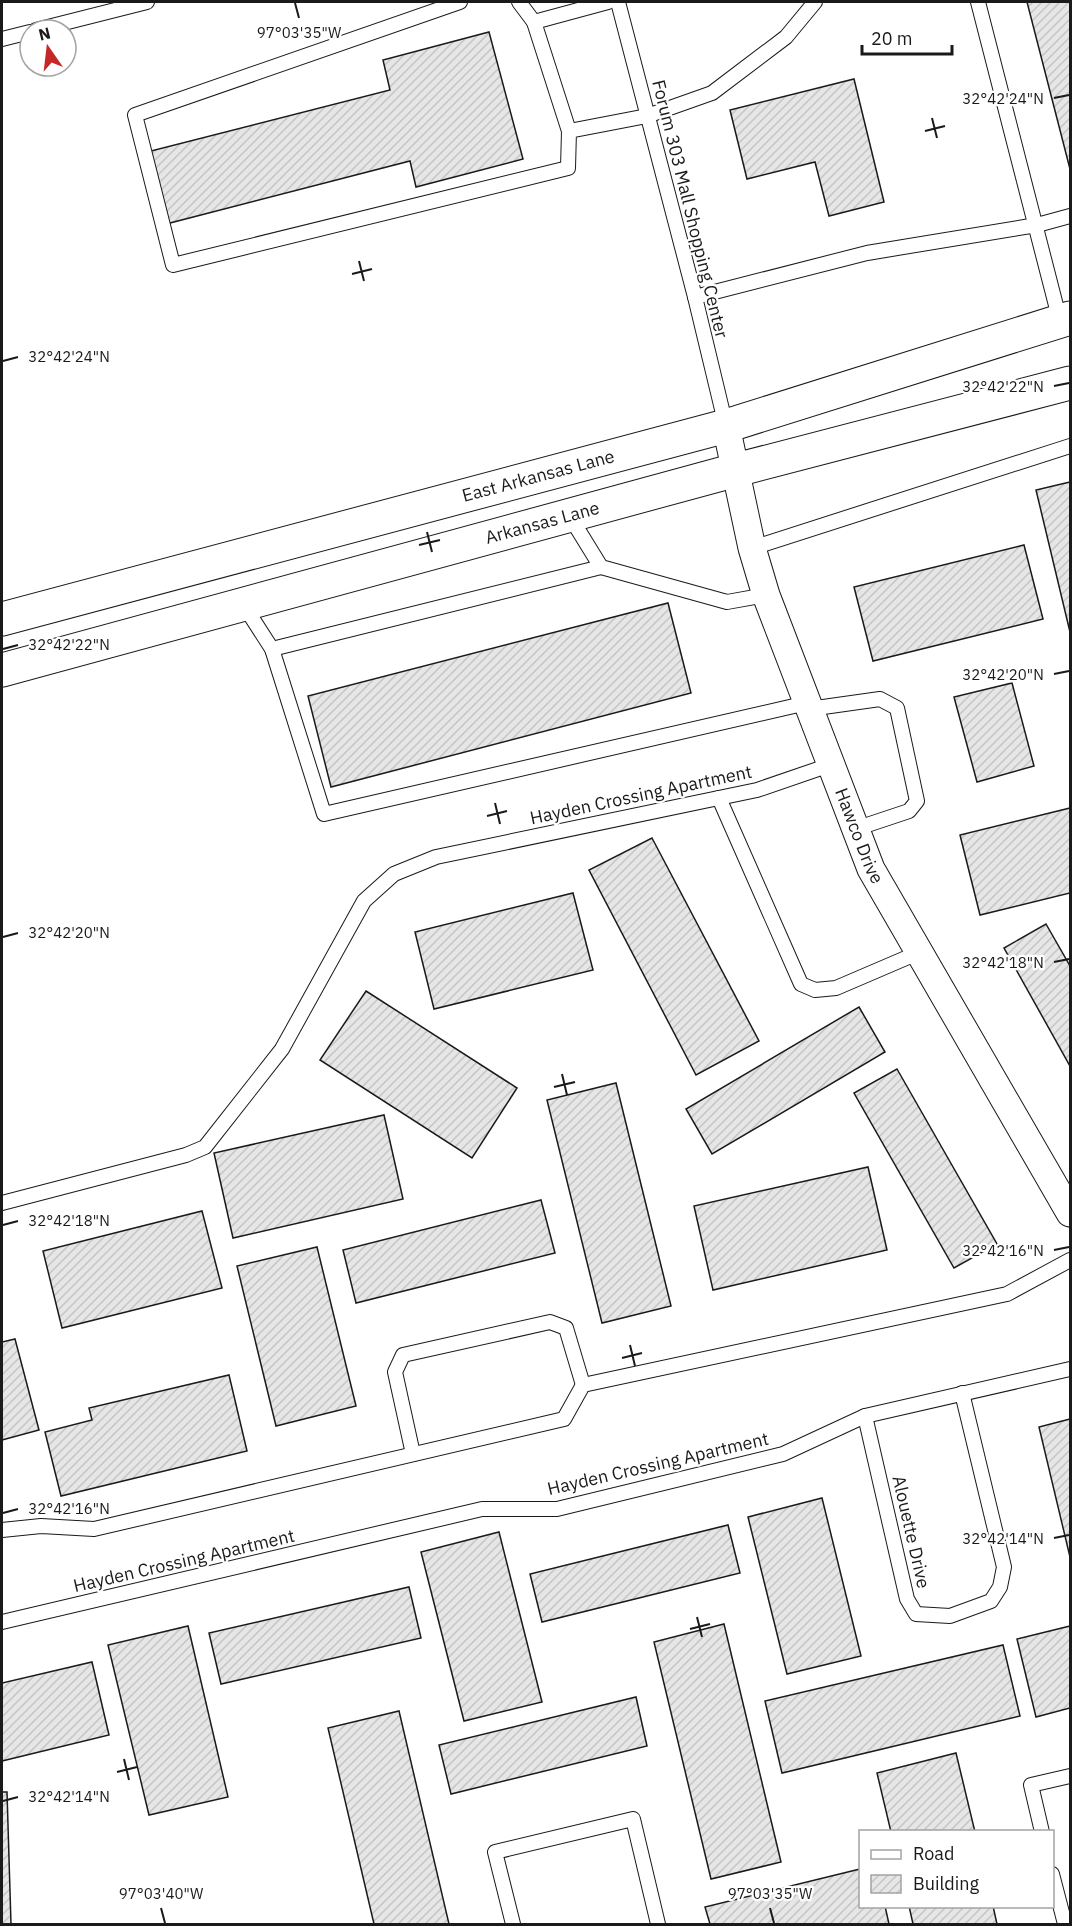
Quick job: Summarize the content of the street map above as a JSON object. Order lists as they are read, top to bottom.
{
  "streets": {
    "main road": ["East Arkansas Lane", "Arkansas Lane"],
    "street": ["Hawco Drive"],
    "lane": ["Forum 303 Mall Shopping Center", "Hayden Crossing Apartment", "Alouette Drive"]
  },
  "crossings": [
    ["Forum 303 Mall Shopping Center", "East Arkansas Lane"],
    ["Forum 303 Mall Shopping Center", "Hawco Drive"],
    ["East Arkansas Lane", "Hawco Drive"],
    ["Arkansas Lane", "Hawco Drive"],
    ["Hayden Crossing Apartment", "Hawco Drive"],
    ["Hayden Crossing Apartment", "Alouette Drive"]
  ],
  "legend": ["Road", "Building"],
  "scale_bar": "20 m",
  "north": "top",
  "coordinates": [
    "97°03'35\"W",
    "32°42'24\"N",
    "32°42'22\"N",
    "32°42'20\"N",
    "32°42'18\"N",
    "32°42'16\"N",
    "32°42'14\"N",
    "97°03'40\"W"
  ]
}
